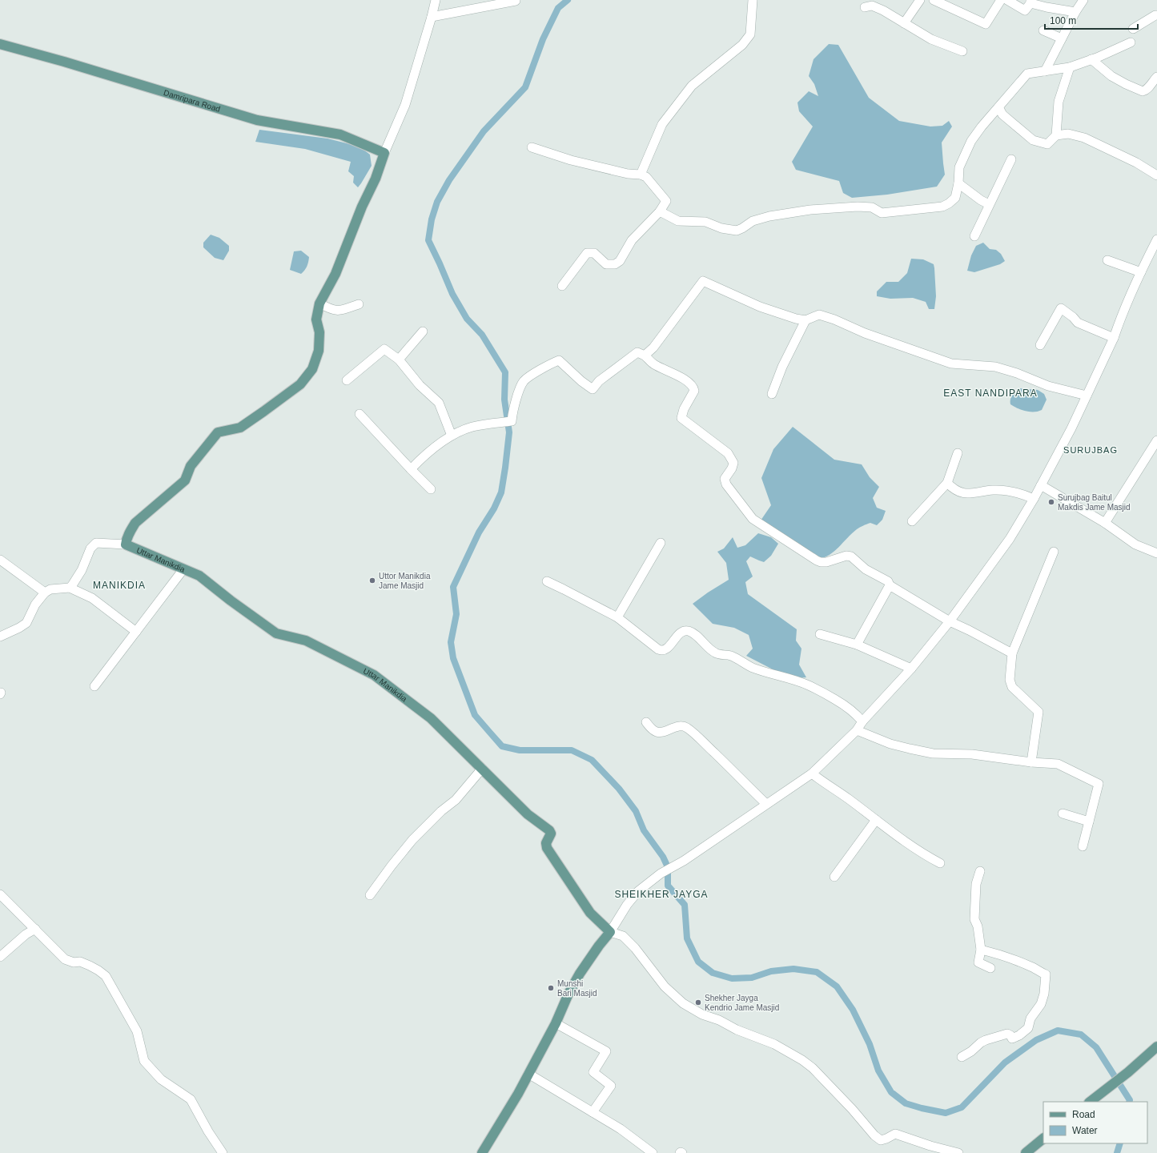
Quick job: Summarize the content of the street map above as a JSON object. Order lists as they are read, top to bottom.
{
  "streets": {
    "main road": ["Damripara Road", "Uttar Manikdia"]
  },
  "districts": [
    "EAST NANDIPARA",
    "SURUJBAG",
    "MANIKDIA",
    "SHEIKHER JAYGA"
  ],
  "places": [
    "Surujbag Baitul Makdis Jame Masjid",
    "Uttor Manikdia Jame Masjid",
    "Munshi Bari Masjid",
    "Shekher Jayga Kendrio Jame Masjid"
  ],
  "legend": ["Road", "Water"],
  "scale_bar": "100 m"
}
